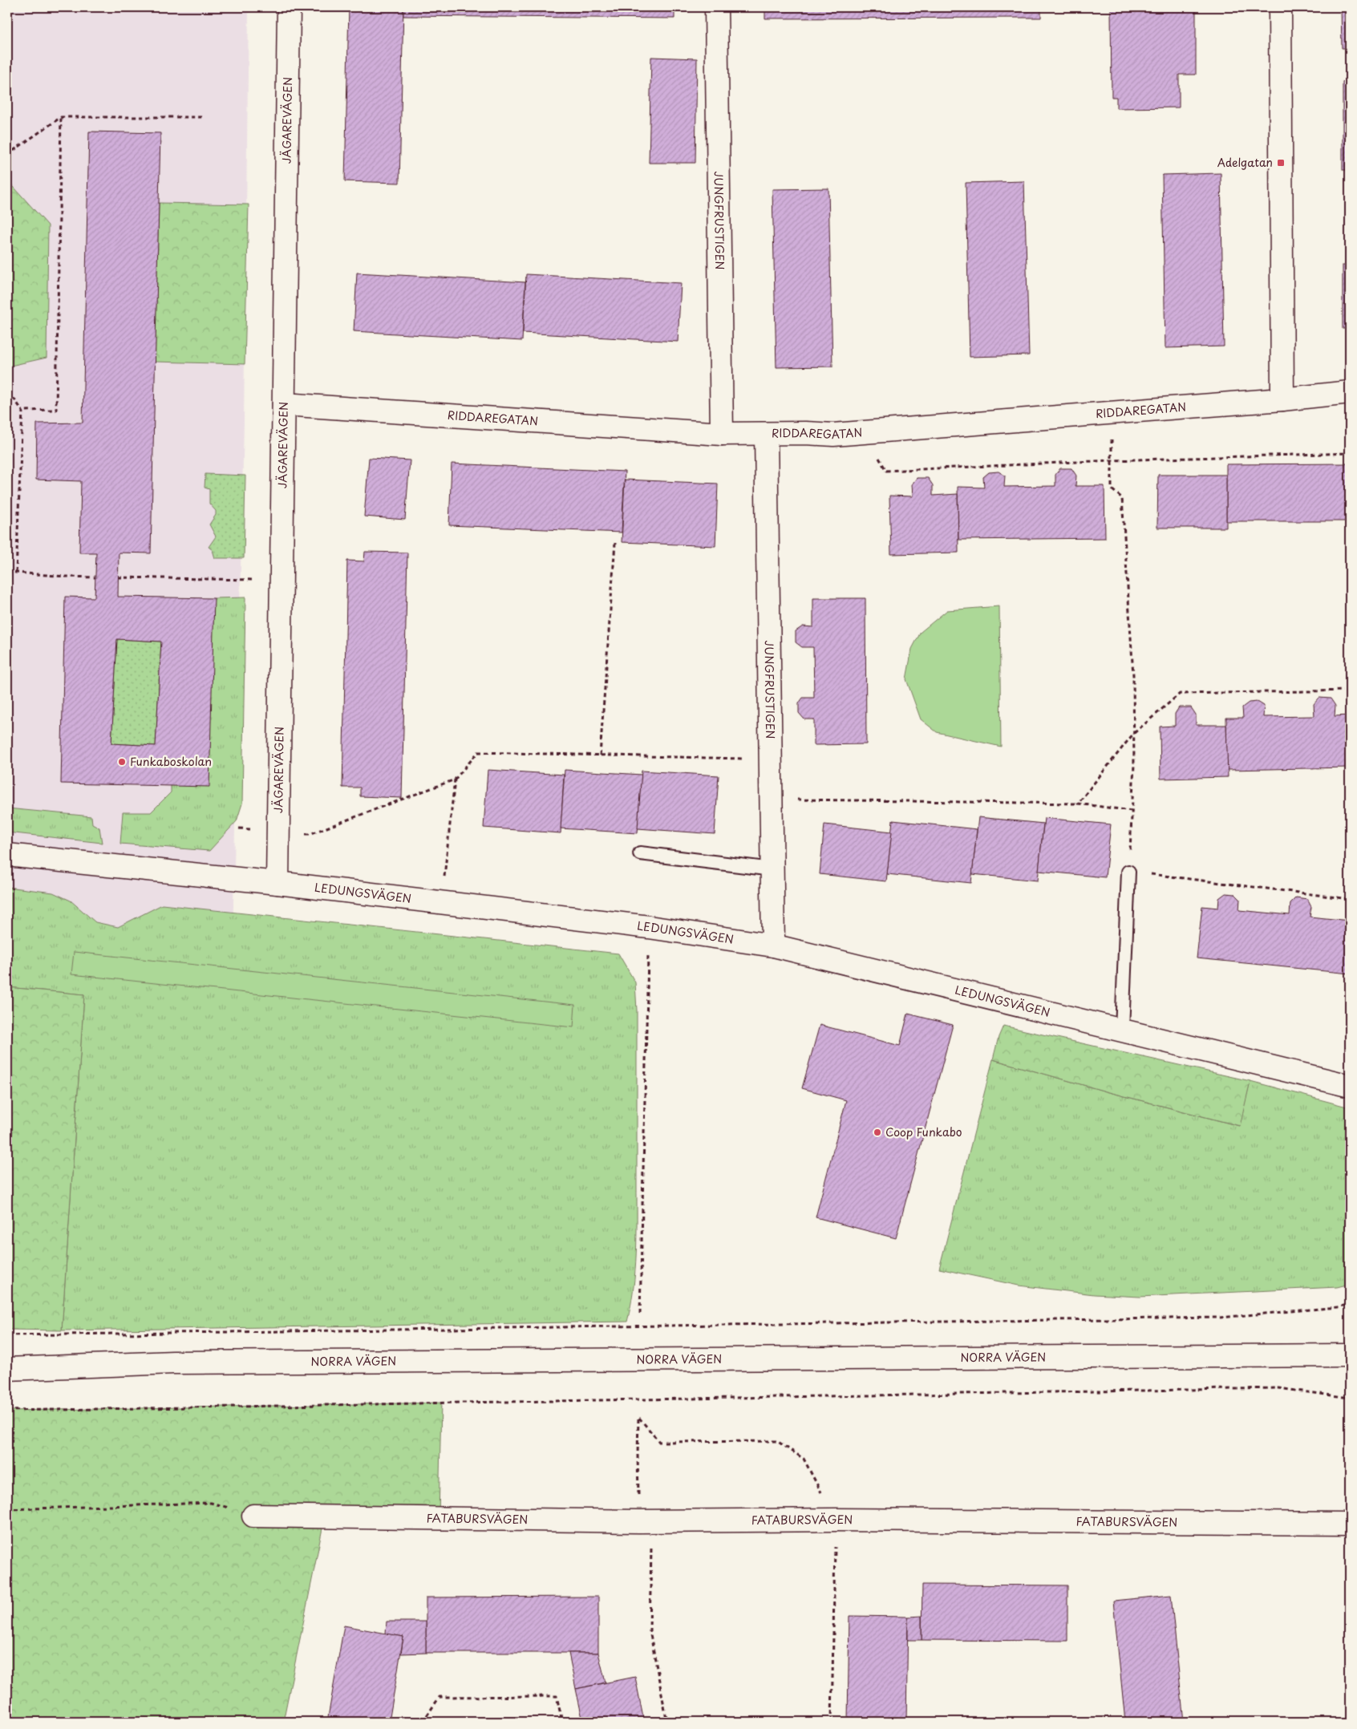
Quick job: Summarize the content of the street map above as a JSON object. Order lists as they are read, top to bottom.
{
  "streets": {
    "street": [
      "JÄGAREVÄGEN",
      "JUNGFRUSTIGEN",
      "RIDDAREGATAN",
      "LEDUNGSVÄGEN",
      "NORRA VÄGEN",
      "FATABURSVÄGEN"
    ]
  },
  "crossings": [
    ["JÄGAREVÄGEN", "RIDDAREGATAN"],
    ["JÄGAREVÄGEN", "LEDUNGSVÄGEN"],
    ["JUNGFRUSTIGEN", "RIDDAREGATAN"],
    ["JUNGFRUSTIGEN", "LEDUNGSVÄGEN"]
  ],
  "places": {
    "transit": ["Adelgatan"],
    "other": ["Funkaboskolan", "Coop Funkabo"]
  }
}
